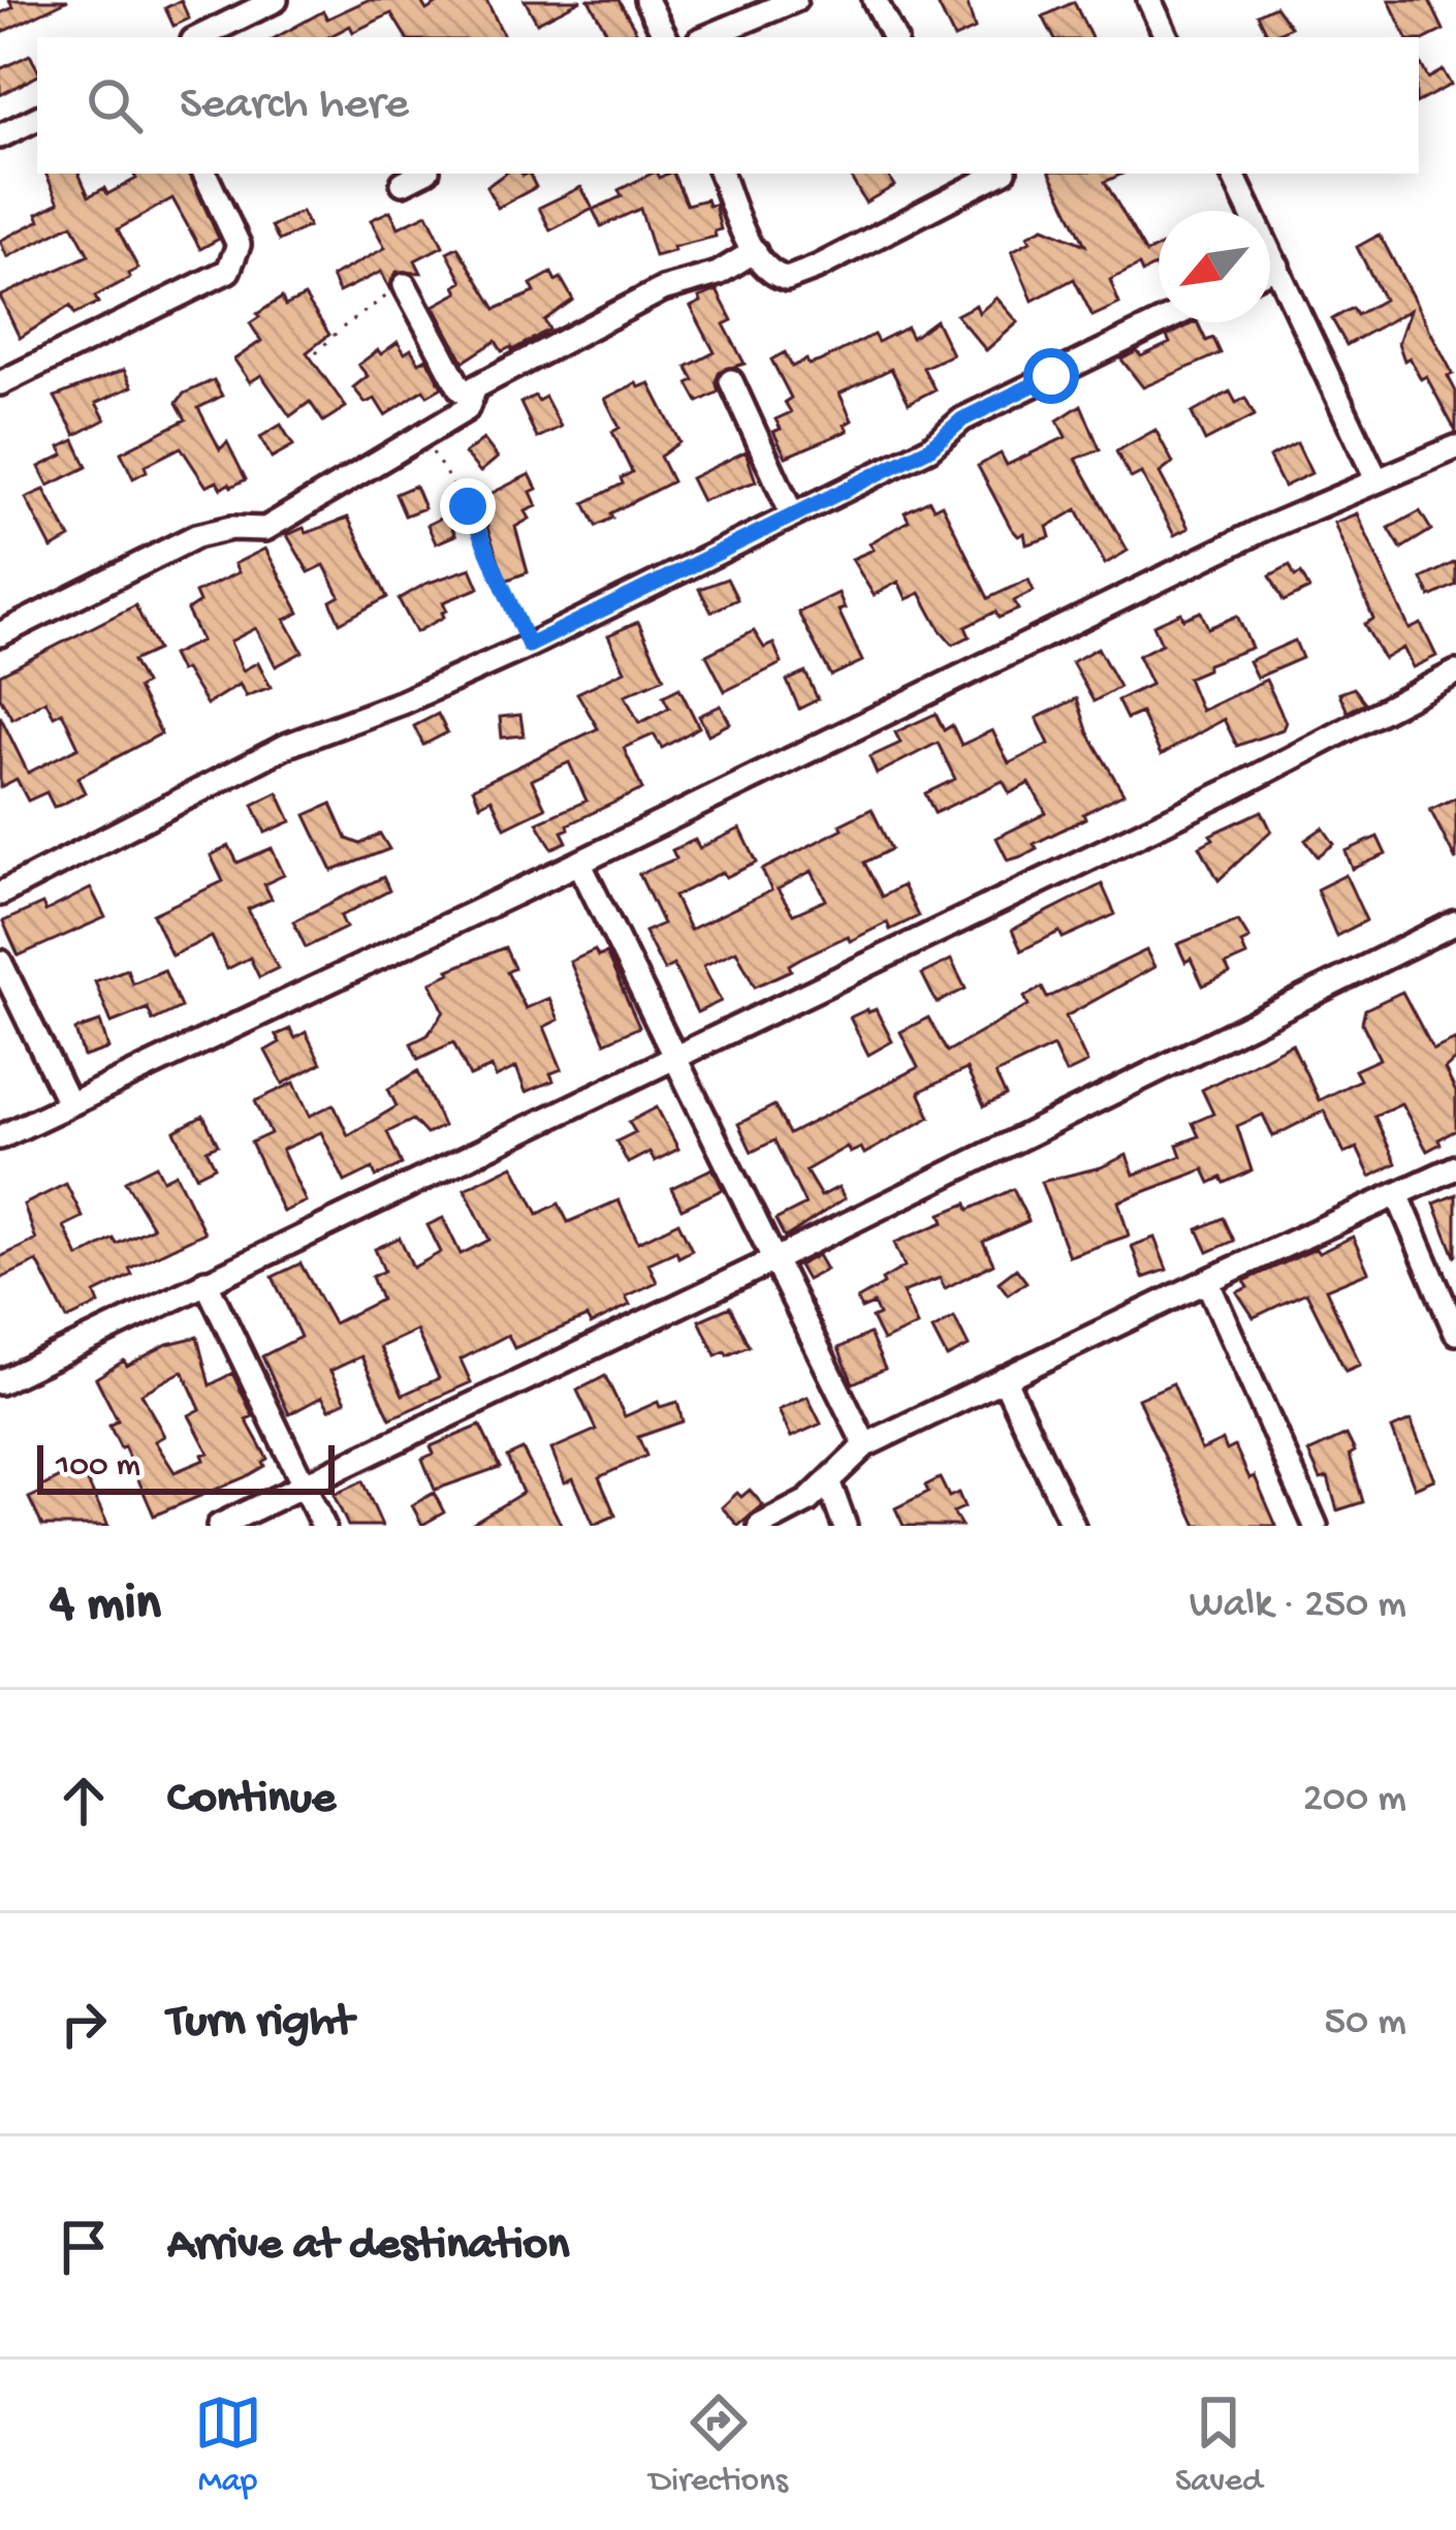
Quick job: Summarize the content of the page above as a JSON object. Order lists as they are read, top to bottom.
{
  "scale_bar": "100 m",
  "north": "bottom left",
  "page": {
    "search": "Search here",
    "scale": "100 m",
    "heading": ["4 min", "Walk · 250 m"],
    "list": [
      ["Continue", "200 m"],
      ["Turn right", "50 m"],
      "Arrive at destination"
    ],
    "nav": ["Map", "Directions", "Saved"]
  }
}
